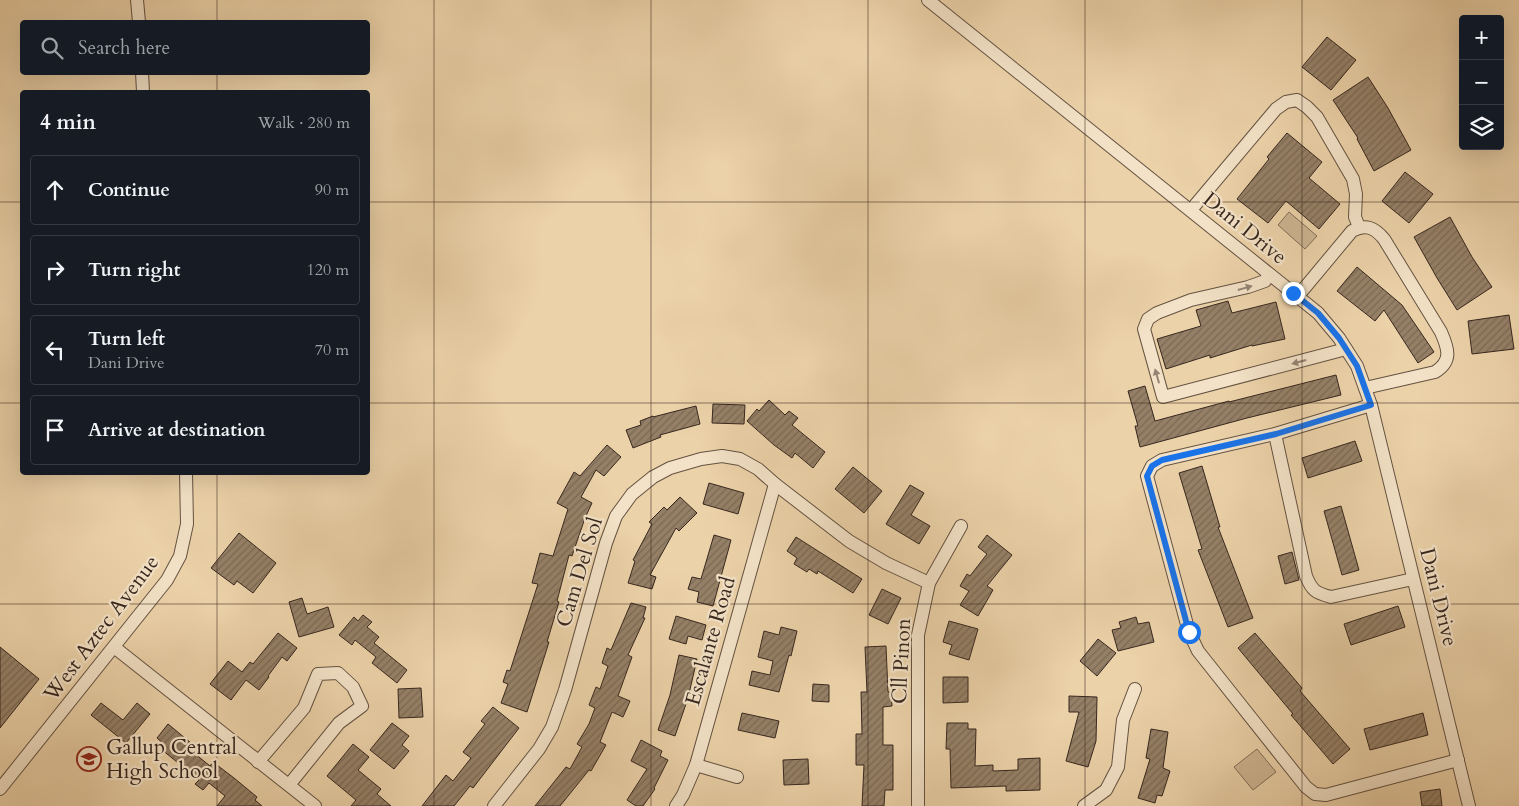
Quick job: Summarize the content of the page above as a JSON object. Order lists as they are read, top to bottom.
{
  "streets": {
    "street": [
      "Dani Drive",
      "Cam Del Sol",
      "West Aztec Avenue",
      "Escalante Road",
      "Cll Pinon"
    ]
  },
  "crossings": [
    ["Cam Del Sol", "Escalante Road"],
    ["Cam Del Sol", "Cll Pinon"]
  ],
  "places": {
    "school or university": ["Gallup Central High School"]
  },
  "page": {
    "map_buttons": ["+", "−"],
    "search": "Search here",
    "heading": ["4 min", "Walk · 280 m"],
    "list": [
      ["Continue", "90 m"],
      ["Turn right", "120 m"],
      ["Turn left", "Dani Drive", "70 m"],
      "Arrive at destination"
    ]
  }
}
